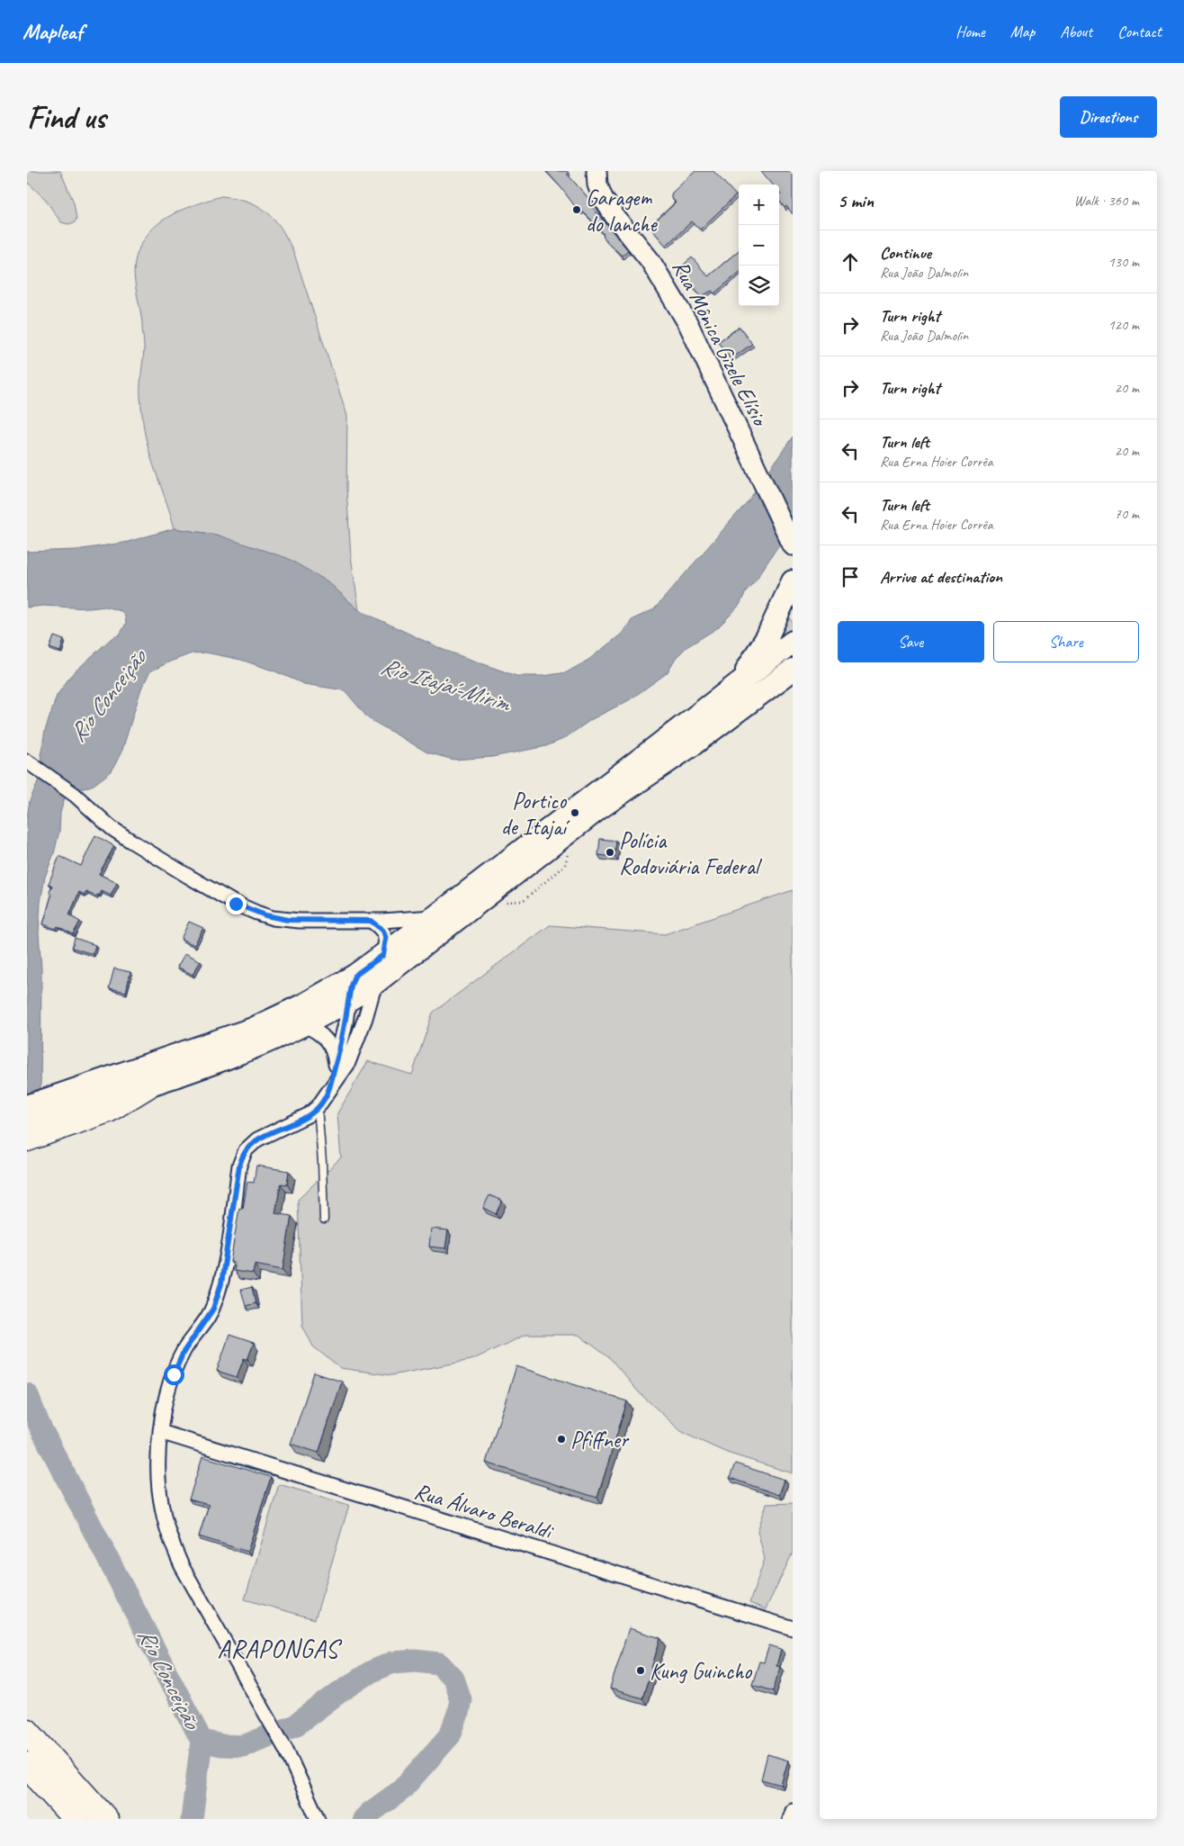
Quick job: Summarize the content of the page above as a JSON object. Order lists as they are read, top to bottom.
{
  "streets": {
    "street": ["Rua Mônica Gizele Elísio", "Rua Álvaro Beraldi"]
  },
  "districts": ["ARAPONGAS"],
  "water": ["Rio Itajaí-Mirim", "Rio Conceição"],
  "places": [
    "Garagem do lanche",
    "Portico de Itajaí",
    "Polícia Rodoviária Federal",
    "Pfiffner",
    "Kung Guincho"
  ],
  "page": {
    "header": "Mapleaf",
    "nav": [
      "Home",
      "Map",
      "About",
      "Contact"
    ],
    "buttons": [
      "Directions",
      ["Save", "Share"]
    ],
    "title": "Find us",
    "heading": ["5 min", "Walk · 360 m"],
    "map_buttons": ["+", "−"],
    "list": [
      ["Continue", "Rua João Dalmolin", "130 m"],
      ["Turn right", "Rua João Dalmolin", "120 m"],
      ["Turn right", "20 m"],
      ["Turn left", "Rua Erna Hoier Corrêa", "20 m"],
      ["Turn left", "Rua Erna Hoier Corrêa", "70 m"],
      "Arrive at destination"
    ]
  }
}
